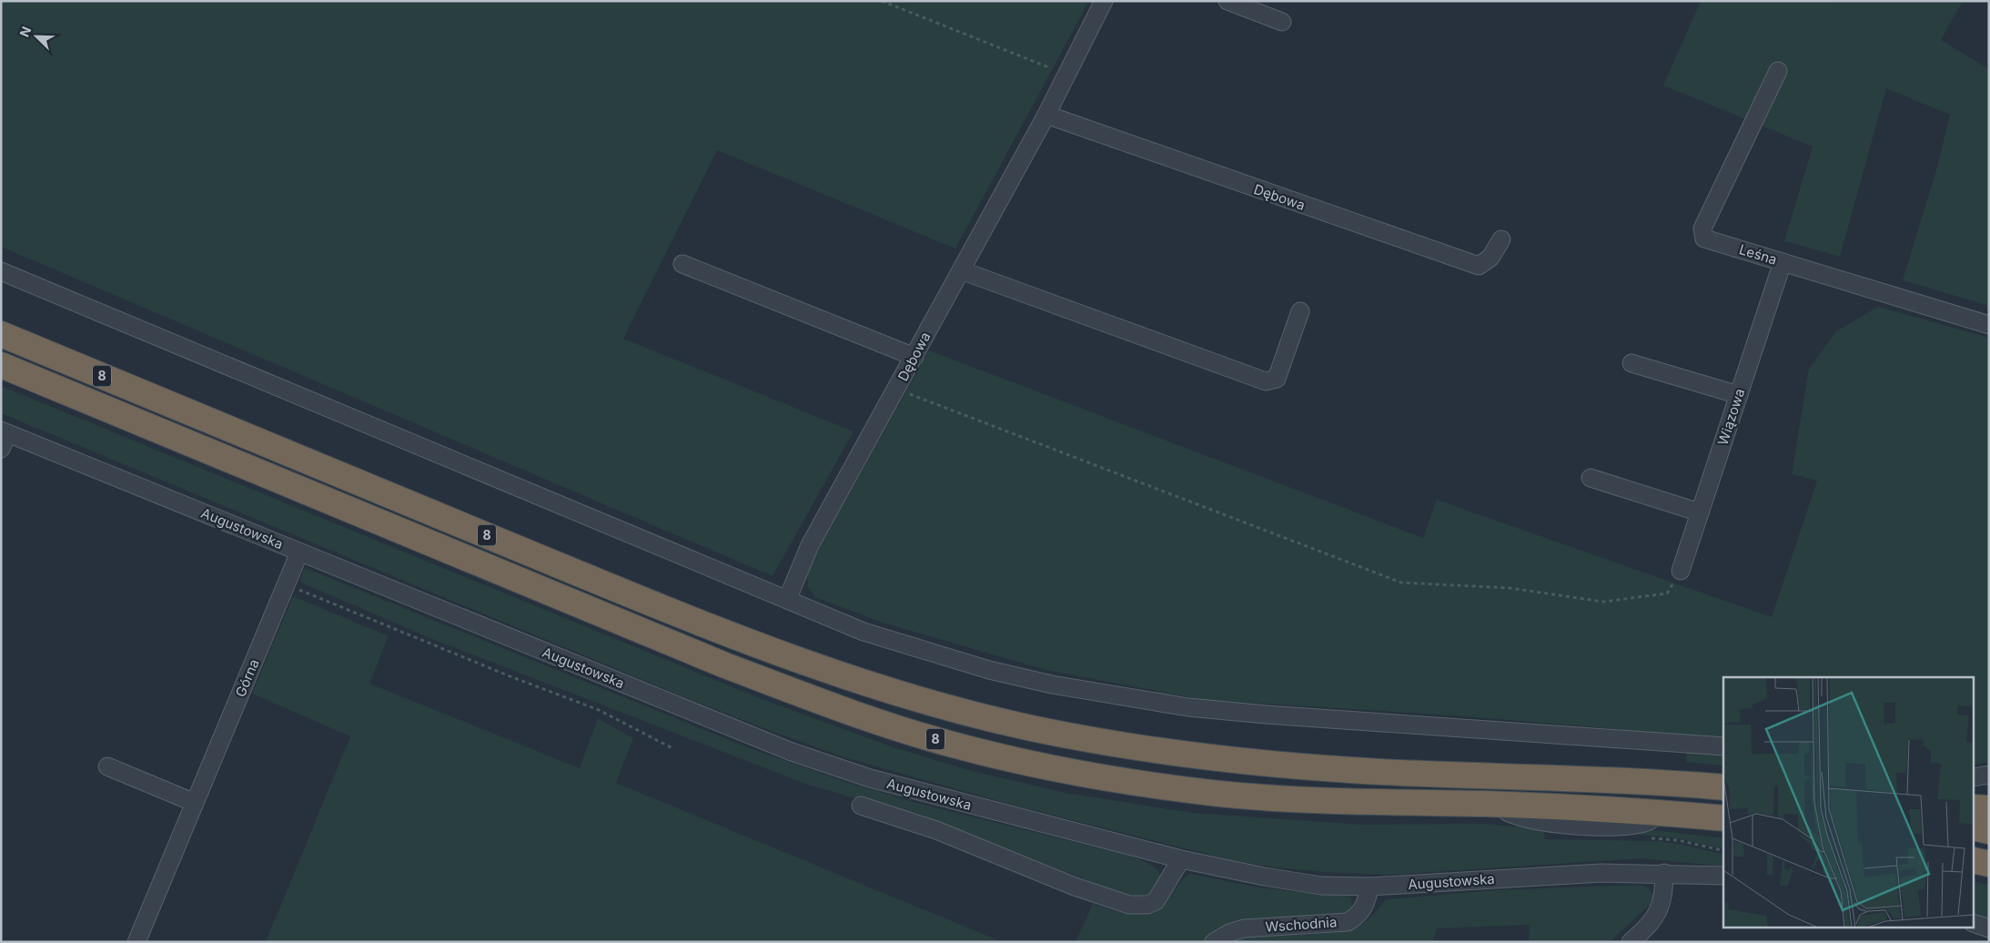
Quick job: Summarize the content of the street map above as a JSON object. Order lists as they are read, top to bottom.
{
  "streets": {
    "highway": ["8"],
    "street": [
      "Dębowa",
      "Leśna",
      "Wiązowa",
      "Augustowska",
      "Górna",
      "Wschodnia"
    ]
  },
  "crossings": [
    ["Leśna", "Wiązowa"],
    ["Augustowska", "Górna"],
    ["Augustowska", "Wschodnia"]
  ],
  "north": "top left"
}
